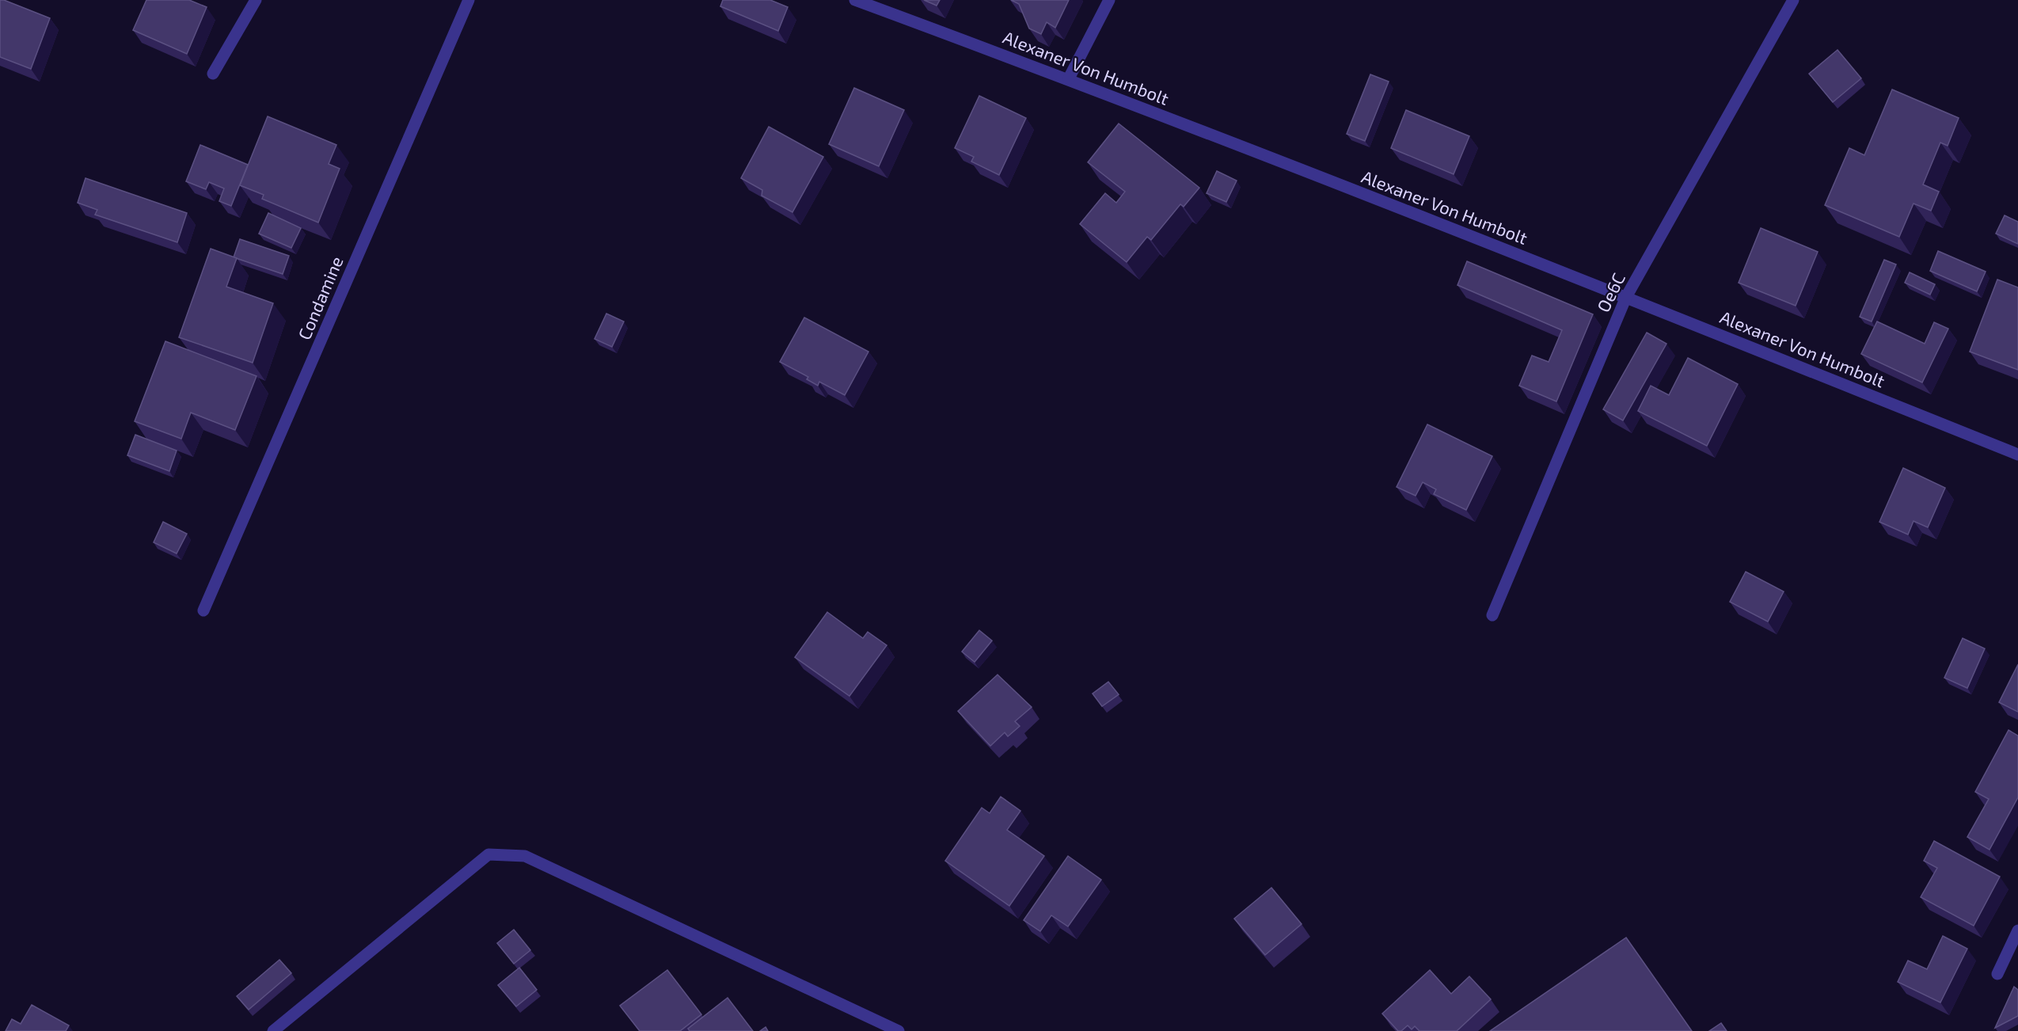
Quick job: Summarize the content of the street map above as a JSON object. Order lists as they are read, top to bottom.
{
  "streets": {
    "street": ["Alexaner Von Humbolt", "Oe6C", "Condamine"]
  },
  "crossings": [
    ["Alexaner Von Humbolt", "Oe6C"]
  ]
}
